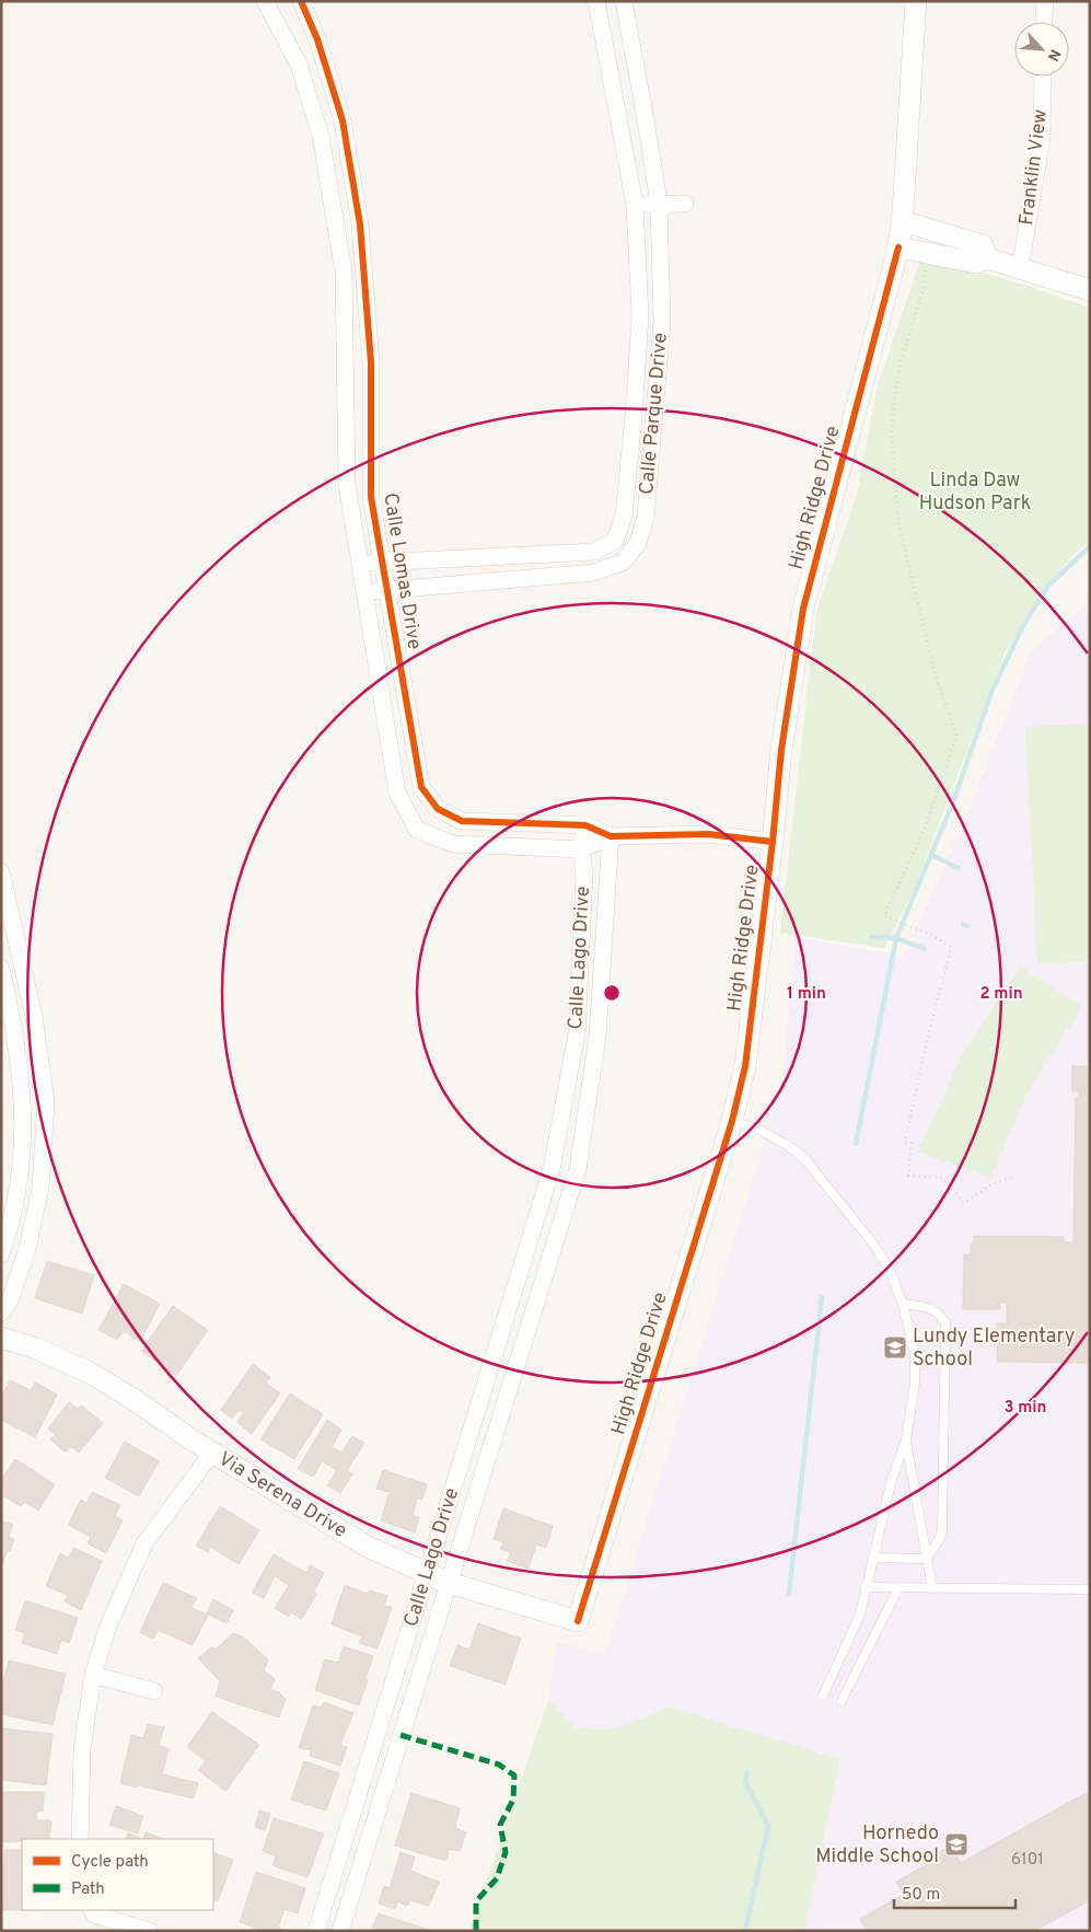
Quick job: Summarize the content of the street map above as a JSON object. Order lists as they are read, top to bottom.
{
  "streets": {
    "street": [
      "Franklin View",
      "Calle Parque Drive",
      "High Ridge Drive",
      "Calle Lomas Drive",
      "Calle Lago Drive",
      "Via Serena Drive"
    ]
  },
  "crossings": [
    ["High Ridge Drive", "Calle Lomas Drive"],
    ["High Ridge Drive", "Via Serena Drive"],
    ["Calle Lomas Drive", "Calle Lago Drive"],
    ["Calle Lago Drive", "Via Serena Drive"]
  ],
  "parks": ["Linda Daw Hudson Park"],
  "places": {
    "school or university": ["Lundy Elementary School", "Hornedo Middle School"]
  },
  "house_numbers": ["6101"],
  "legend": ["Cycle path", "Path"],
  "scale_bar": "50 m",
  "north": "bottom right",
  "rings": ["1 min", "2 min", "3 min"]
}
